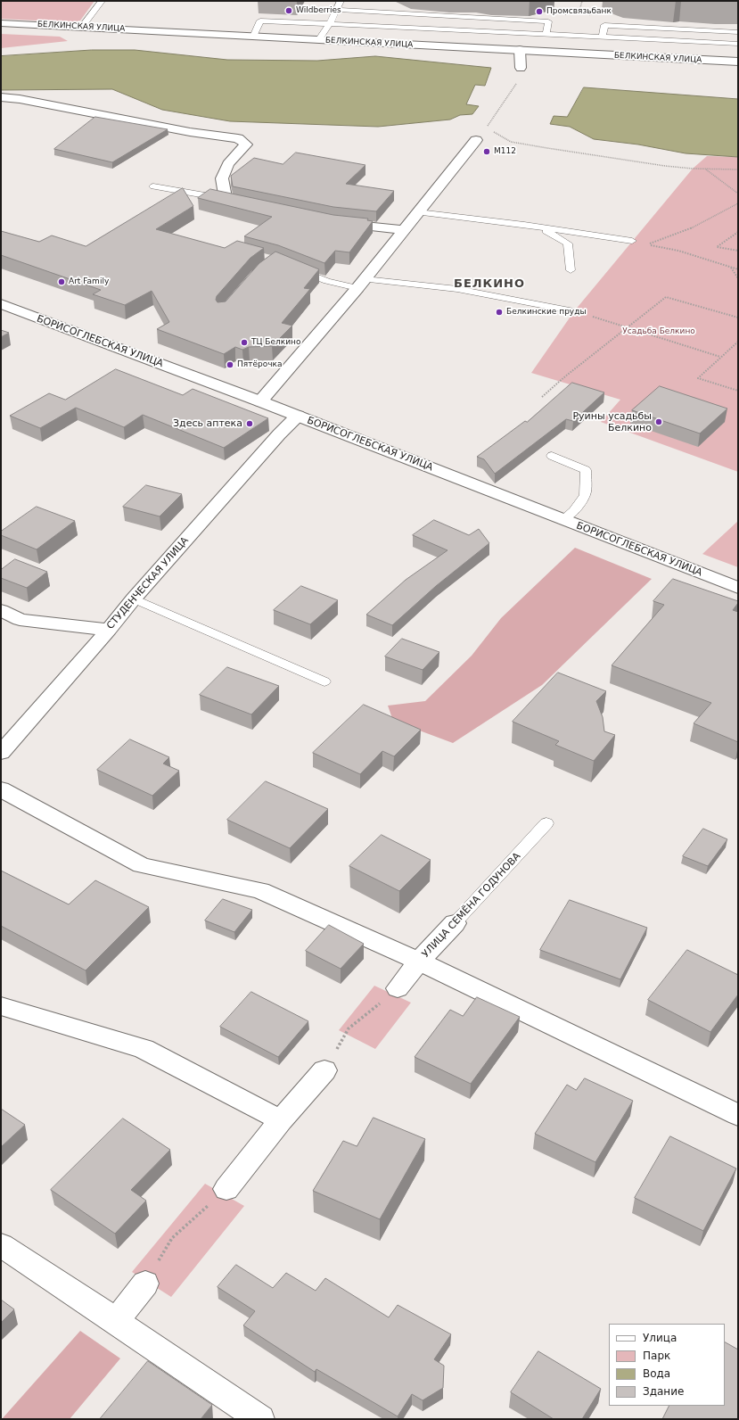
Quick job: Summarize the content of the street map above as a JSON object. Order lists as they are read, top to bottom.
{
  "streets": {
    "street": [
      "БЕЛКИНСКАЯ УЛИЦА",
      "БОРИСОГЛЕБСКАЯ УЛИЦА",
      "СТУДЕНЧЕСКАЯ УЛИЦА",
      "УЛИЦА СЕМЁНА ГОДУНОВА"
    ]
  },
  "crossings": [
    ["БОРИСОГЛЕБСКАЯ УЛИЦА", "СТУДЕНЧЕСКАЯ УЛИЦА"]
  ],
  "districts": ["БЕЛКИНО"],
  "parks": ["Усадьба Белкино"],
  "places": [
    "Wildberries",
    "Промсвязьбанк",
    "М112",
    "Art Family",
    "Белкинские пруды",
    "ТЦ Белкино",
    "Пятёрочка",
    "Руины усадьбы Белкино",
    "Здесь аптека"
  ],
  "legend": [
    "Улица",
    "Парк",
    "Вода",
    "Здание"
  ]
}
